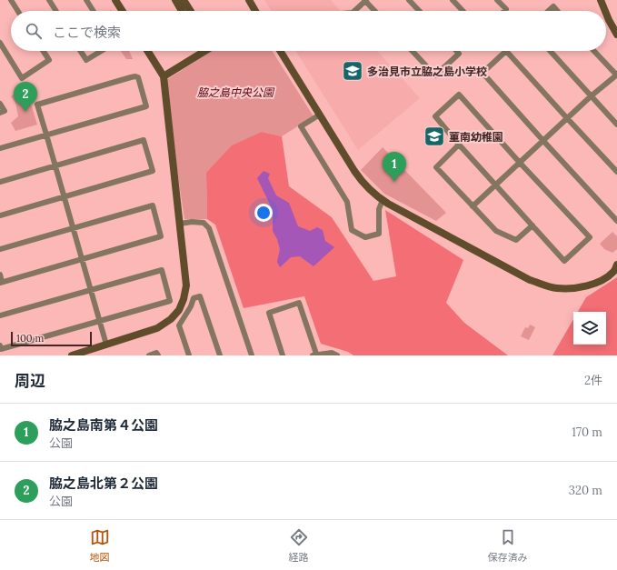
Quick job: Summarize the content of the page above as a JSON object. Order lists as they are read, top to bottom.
{
  "parks": ["脇之島中央公園"],
  "places": {
    "school or university": ["多治見市立脇之島小学校", "菫南幼稚園"]
  },
  "scale_bar": "100 m",
  "page": {
    "search": "ここで検索",
    "pins": ["2", "1"],
    "scale": "100 m",
    "heading": ["周辺", "2件"],
    "list": [
      {
        "mark": "1",
        "name": "脇之島南第４公園",
        "note": "公園",
        "value": "170 m"
      },
      {
        "mark": "2",
        "name": "脇之島北第２公園",
        "note": "公園",
        "value": "320 m"
      }
    ],
    "nav": ["地図", "経路", "保存済み"]
  }
}
